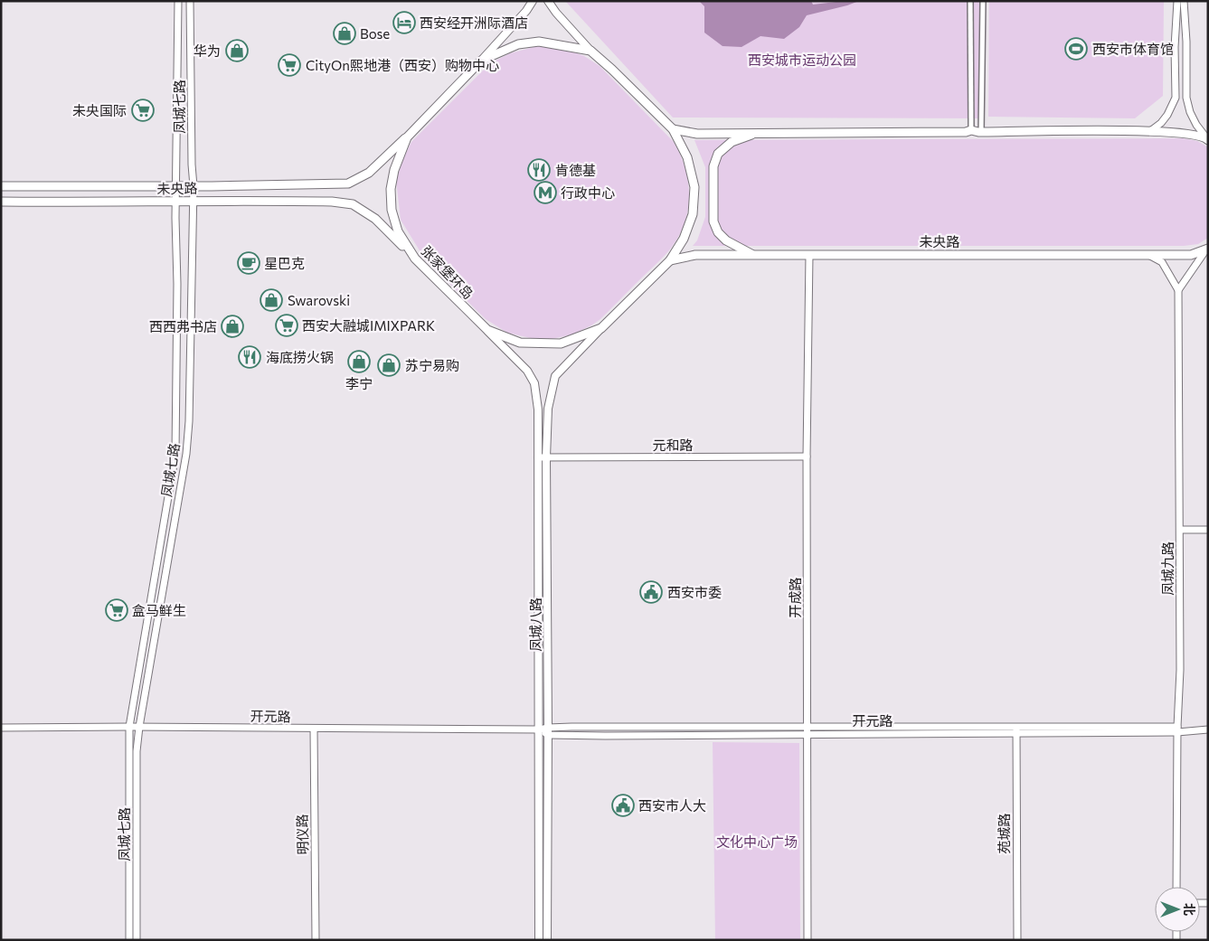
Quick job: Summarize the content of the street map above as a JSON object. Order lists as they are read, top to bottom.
{
  "streets": {
    "main road": ["未央路", "张家堡环岛", "凤城八路"],
    "street": [
      "凤城七路",
      "元和路",
      "凤城九路",
      "开成路",
      "开元路",
      "苑城路",
      "明仪路"
    ]
  },
  "crossings": [
    ["凤城七路", "未央路"],
    ["凤城七路", "开元路"],
    ["未央路", "张家堡环岛"],
    ["未央路", "开成路"],
    ["张家堡环岛", "凤城八路"],
    ["元和路", "开成路"],
    ["元和路", "凤城八路"],
    ["凤城九路", "开元路"],
    ["开成路", "开元路"],
    ["凤城八路", "开元路"],
    ["开元路", "苑城路"],
    ["开元路", "明仪路"]
  ],
  "parks": ["西安城市运动公园", "文化中心广场"],
  "places": {
    "hotel": ["西安经开洲际酒店"],
    "shop": [
      "Bose",
      "华为",
      "Swarovski",
      "西西弗书店",
      "李宁",
      "苏宁易购"
    ],
    "sports": ["西安市体育馆"],
    "supermarket": [
      "CityOn熙地港（西安）购物中心",
      "未央国际",
      "西安大融城IMIXPARK",
      "盒马鲜生"
    ],
    "restaurant": ["肯德基", "海底捞火锅"],
    "metro station": ["行政中心"],
    "cafe": ["星巴克"],
    "public building": ["西安市委", "西安市人大"]
  },
  "north": "right"
}
